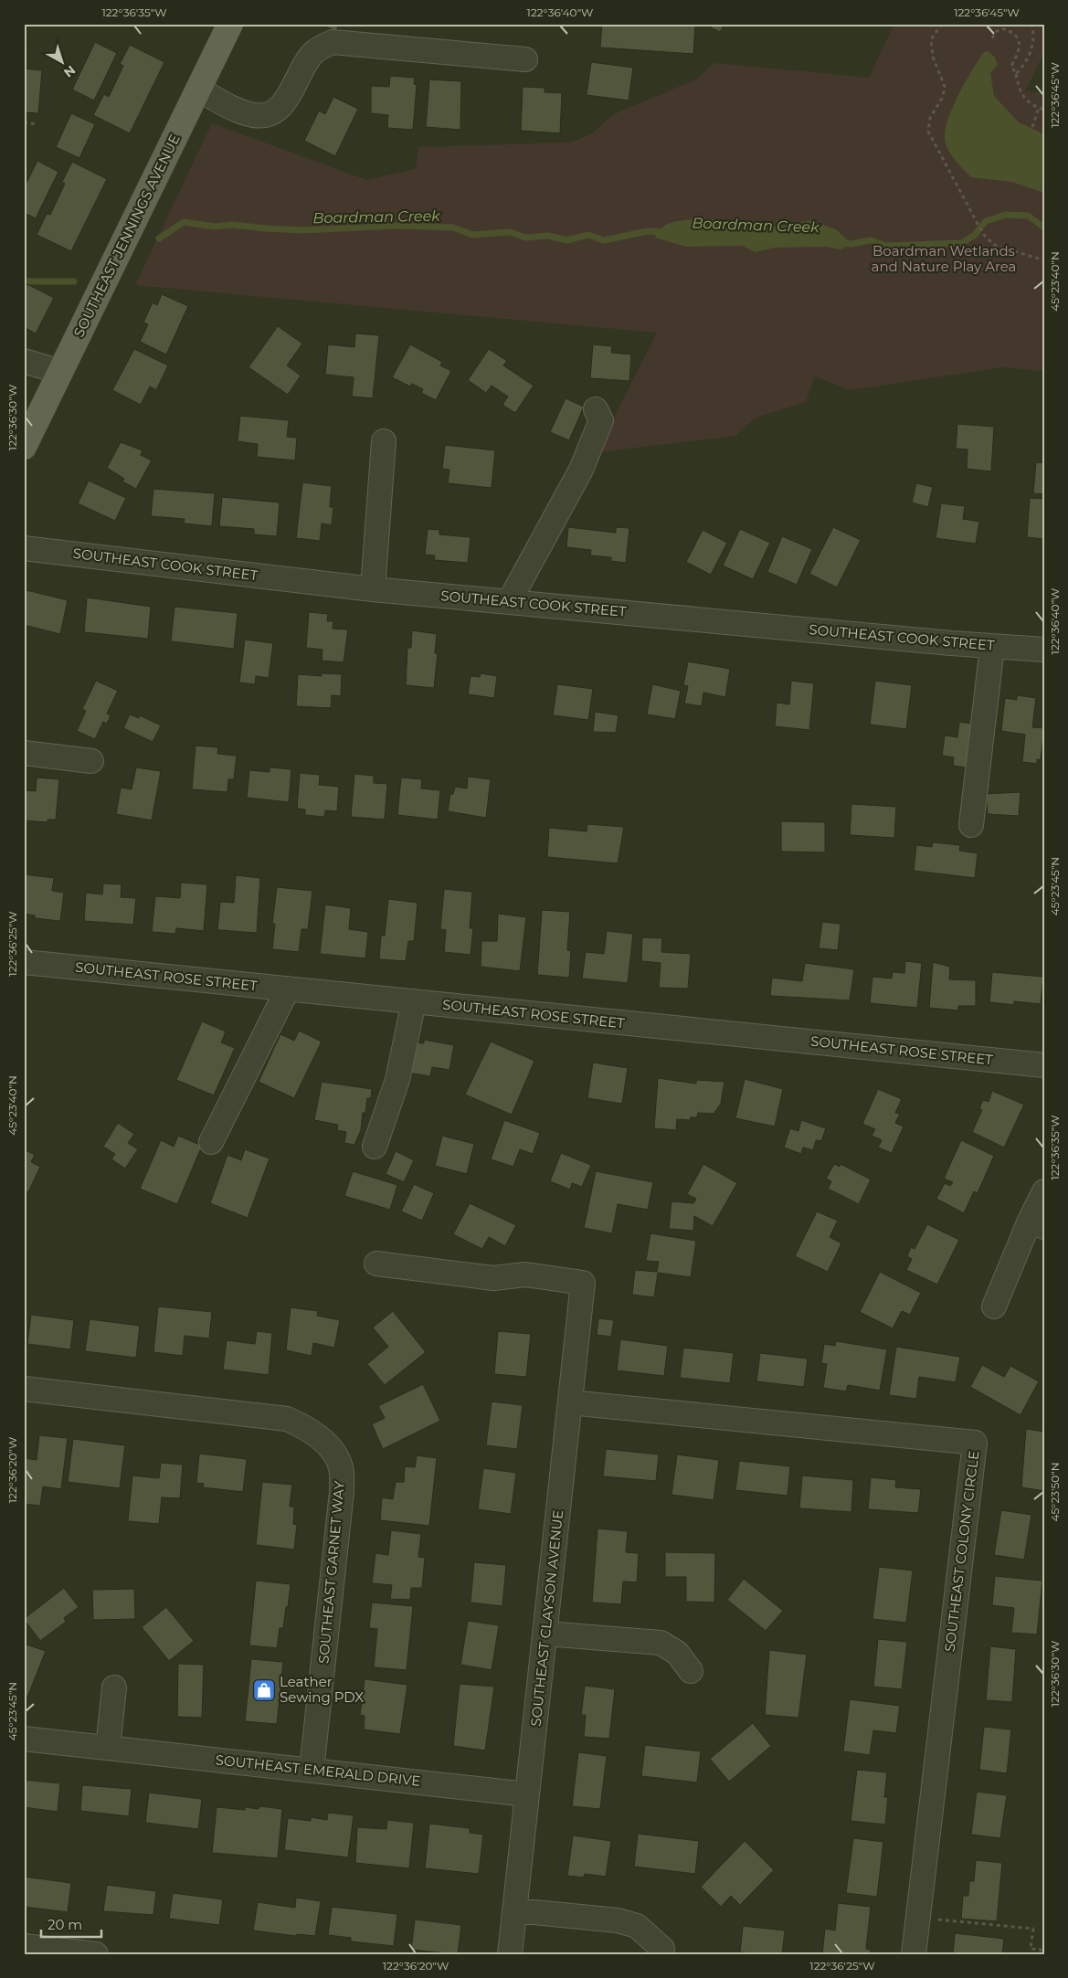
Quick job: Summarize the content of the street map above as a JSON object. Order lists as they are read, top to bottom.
{
  "streets": {
    "main road": ["SOUTHEAST JENNINGS AVENUE"],
    "street": [
      "SOUTHEAST COOK STREET",
      "SOUTHEAST ROSE STREET",
      "SOUTHEAST COLONY CIRCLE",
      "SOUTHEAST GARNET WAY",
      "SOUTHEAST CLAYSON AVENUE",
      "SOUTHEAST EMERALD DRIVE"
    ]
  },
  "crossings": [
    ["SOUTHEAST COLONY CIRCLE", "SOUTHEAST CLAYSON AVENUE"],
    ["SOUTHEAST GARNET WAY", "SOUTHEAST EMERALD DRIVE"],
    ["SOUTHEAST CLAYSON AVENUE", "SOUTHEAST EMERALD DRIVE"]
  ],
  "water": ["Boardman Creek"],
  "parks": ["Boardman Wetlands and Nature Play Area"],
  "places": {
    "shop": ["Leather Sewing PDX"]
  },
  "scale_bar": "20 m",
  "north": "bottom right",
  "coordinates": [
    "122°36'35\"W",
    "122°36'40\"W",
    "122°36'45\"W",
    "45°23'40\"N",
    "122°36'30\"W",
    "45°23'45\"N",
    "122°36'25\"W",
    "122°36'20\"W",
    "45°23'50\"N"
  ]
}
